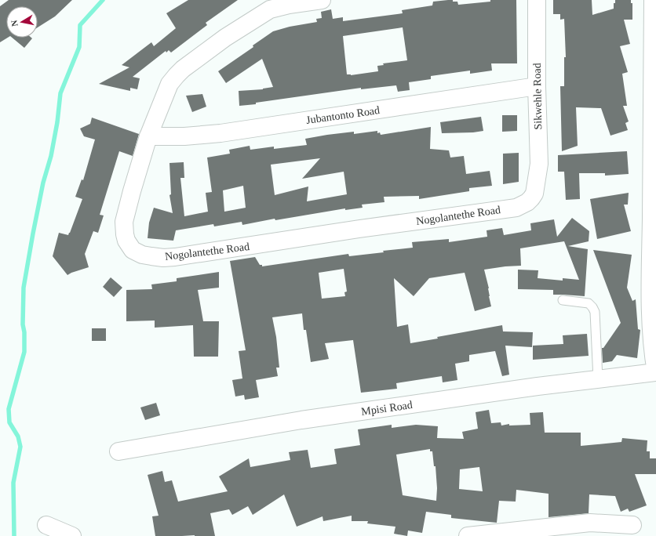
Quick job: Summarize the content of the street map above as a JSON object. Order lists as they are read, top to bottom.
{
  "streets": {
    "street": [
      "Sikwehle Road",
      "Jubantonto Road",
      "Nogolantethe Road",
      "Mpisi Road"
    ]
  },
  "crossings": [
    ["Sikwehle Road", "Jubantonto Road"],
    ["Sikwehle Road", "Nogolantethe Road"],
    ["Jubantonto Road", "Nogolantethe Road"]
  ],
  "north": "left"
}
